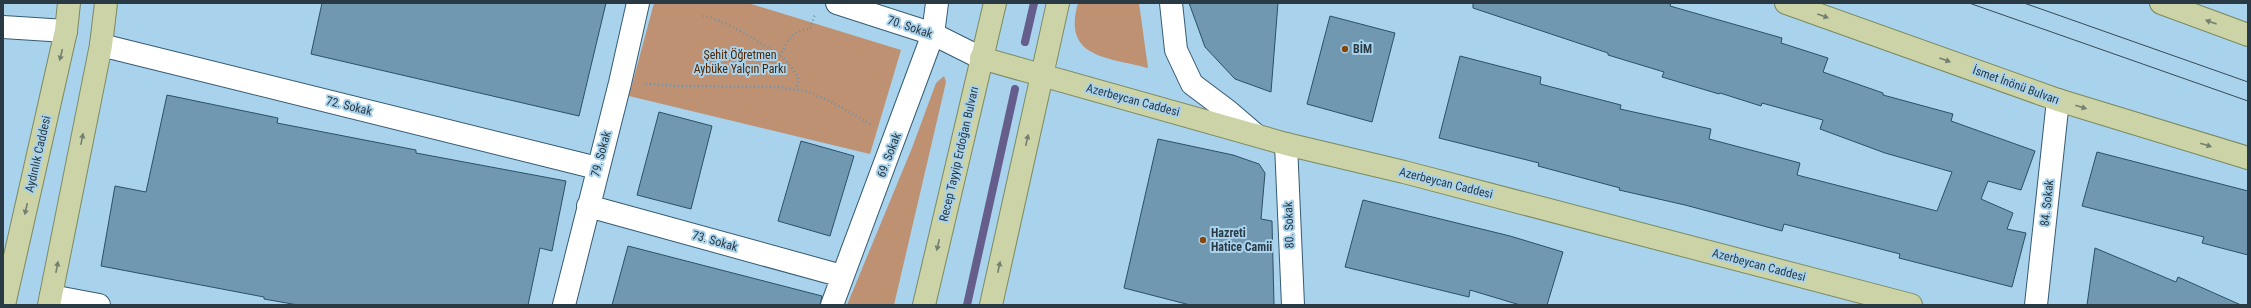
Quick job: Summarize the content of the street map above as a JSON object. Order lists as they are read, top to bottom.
{
  "streets": {
    "main road": [
      "İsmet İnönü Bulvarı",
      "Azerbeycan Caddesi",
      "Aydınlık Caddesi",
      "Recep Tayyip Erdoğan Bulvarı"
    ],
    "street": [
      "70. Sokak",
      "72. Sokak",
      "79. Sokak",
      "69. Sokak",
      "84. Sokak",
      "80. Sokak",
      "73. Sokak"
    ]
  },
  "crossings": [
    ["70. Sokak", "Azerbeycan Caddesi"],
    ["70. Sokak", "Recep Tayyip Erdoğan Bulvarı"],
    ["70. Sokak", "69. Sokak"],
    ["İsmet İnönü Bulvarı", "84. Sokak"],
    ["Azerbeycan Caddesi", "Recep Tayyip Erdoğan Bulvarı"],
    ["Azerbeycan Caddesi", "80. Sokak"],
    ["72. Sokak", "79. Sokak"],
    ["79. Sokak", "73. Sokak"],
    ["69. Sokak", "73. Sokak"]
  ],
  "one_way": ["İsmet İnönü Bulvarı"],
  "parks": ["Şehit Öğretmen Aybüke Yalçın Parkı"],
  "places": ["BİM", "Hazreti Hatice Camii"]
}
